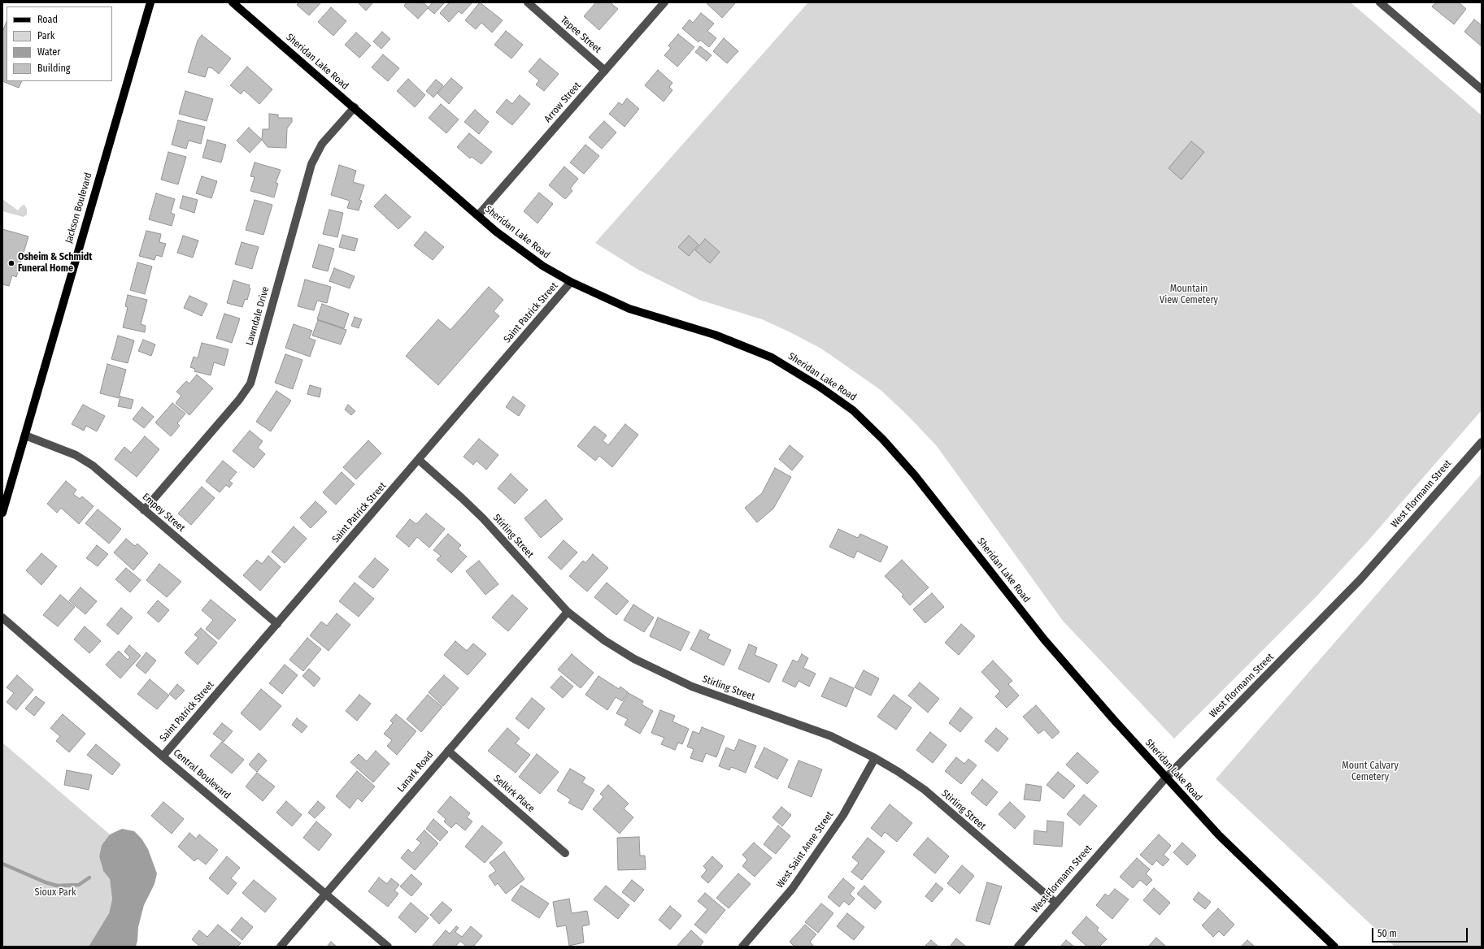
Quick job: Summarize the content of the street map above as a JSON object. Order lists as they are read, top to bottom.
{
  "streets": {
    "main road": ["Sheridan Lake Road", "Jackson Boulevard"],
    "street": [
      "Tepee Street",
      "Arrow Street",
      "Saint Patrick Street",
      "Lawndale Drive",
      "West Flormann Street",
      "Empey Street",
      "Stirling Street",
      "Lanark Road",
      "Central Boulevard",
      "Selkirk Place",
      "West Saint Anne Street"
    ]
  },
  "crossings": [
    ["Tepee Street", "Arrow Street"],
    ["Sheridan Lake Road", "Arrow Street"],
    ["Sheridan Lake Road", "Saint Patrick Street"],
    ["Sheridan Lake Road", "Lawndale Drive"],
    ["Sheridan Lake Road", "West Flormann Street"],
    ["Jackson Boulevard", "Empey Street"],
    ["Saint Patrick Street", "Empey Street"],
    ["Saint Patrick Street", "Stirling Street"],
    ["Saint Patrick Street", "Central Boulevard"],
    ["Lawndale Drive", "Empey Street"],
    ["West Flormann Street", "Stirling Street"],
    ["Stirling Street", "Lanark Road"],
    ["Stirling Street", "West Saint Anne Street"],
    ["Lanark Road", "Central Boulevard"],
    ["Lanark Road", "Selkirk Place"]
  ],
  "parks": ["Mountain View Cemetery", "Mount Calvary Cemetery", "Sioux Park"],
  "places": ["Osheim & Schmidt Funeral Home"],
  "legend": [
    "Road",
    "Park",
    "Water",
    "Building"
  ],
  "scale_bar": "50 m"
}
